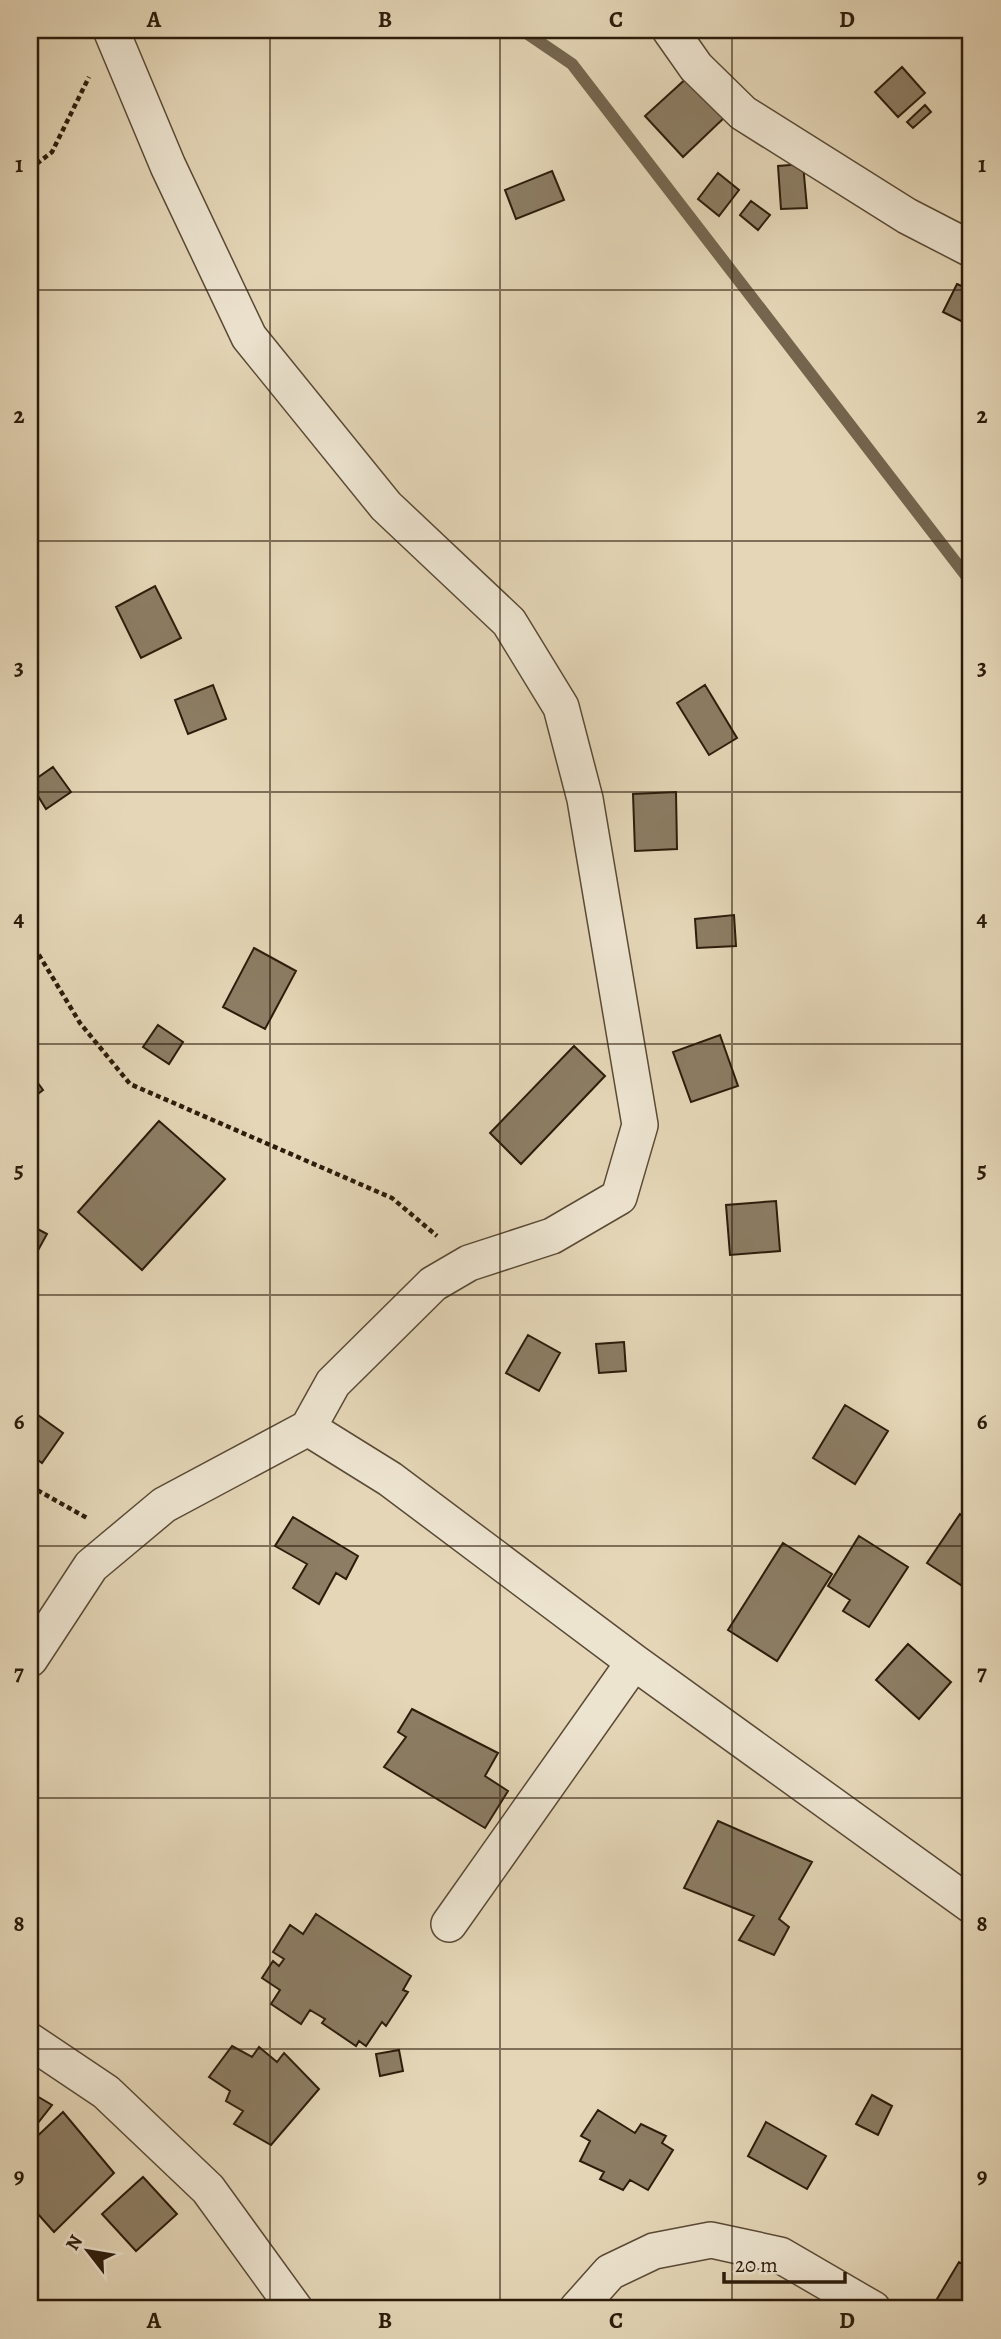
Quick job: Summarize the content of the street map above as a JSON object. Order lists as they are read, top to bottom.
{
  "scale_bar": "20 m",
  "north": "top left",
  "grid": {
    "columns": [
      "A",
      "B",
      "C",
      "D"
    ],
    "rows": [
      "1",
      "2",
      "3",
      "4",
      "5",
      "6",
      "7",
      "8",
      "9"
    ]
  }
}
